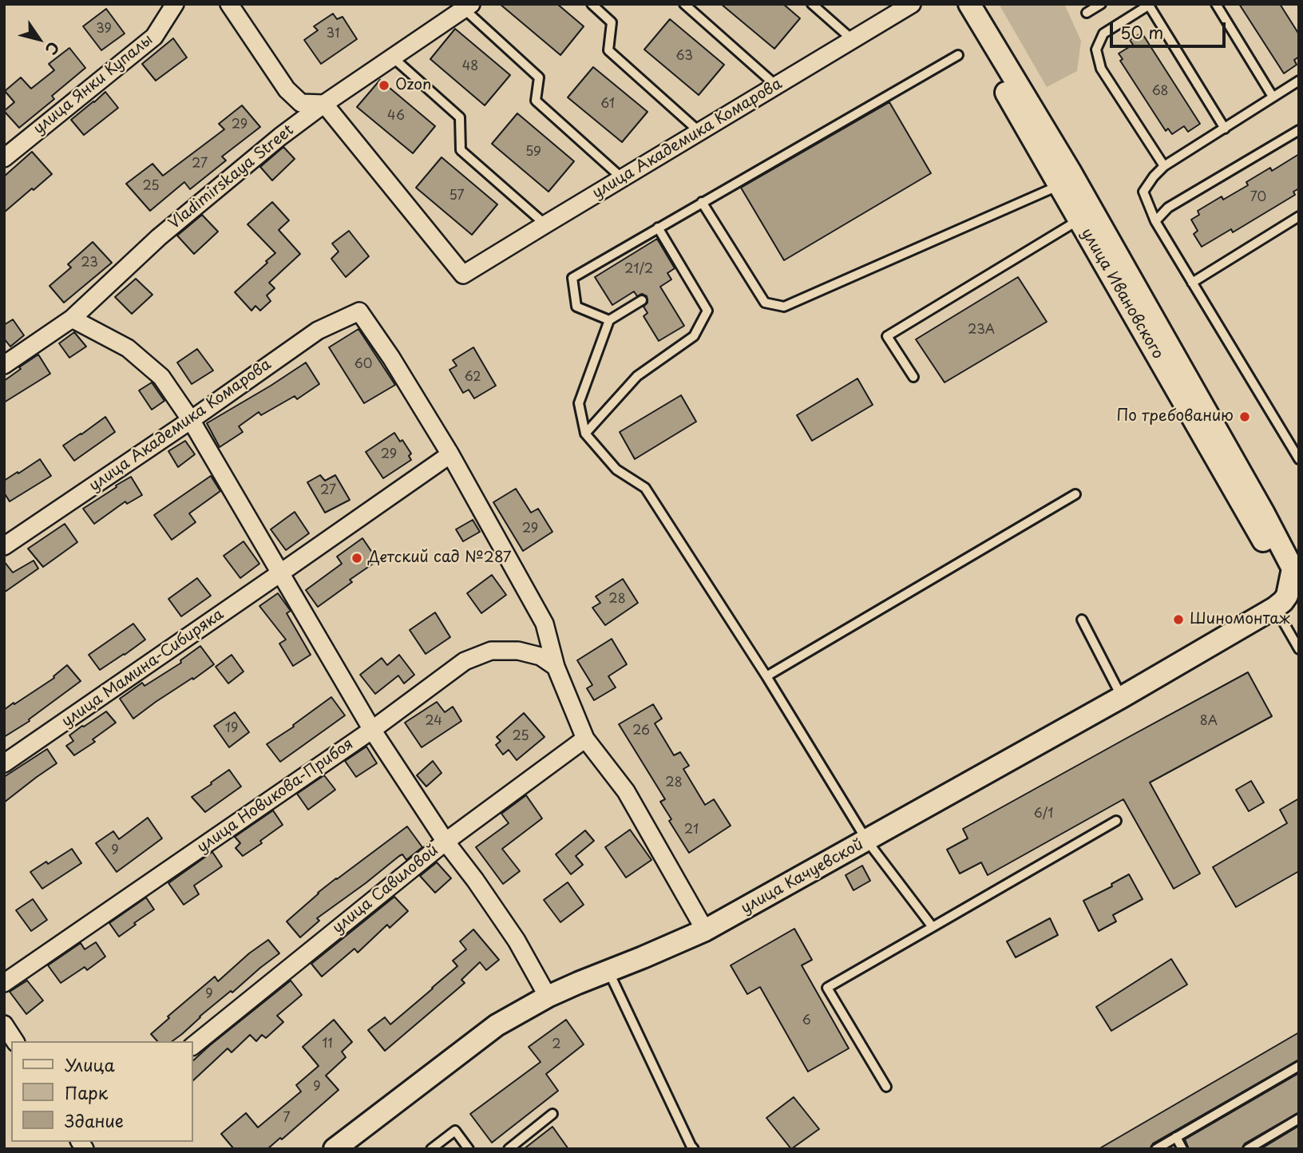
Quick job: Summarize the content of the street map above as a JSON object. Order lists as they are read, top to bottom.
{
  "streets": {
    "street": [
      "улица Янки Купалы",
      "улица Академика Комарова",
      "Vladimirskaya Street",
      "улица Ивановского",
      "улица Мамина-Сибиряка",
      "улица Новикова-Прибоя",
      "улица Качуевской",
      "улица Савиловой"
    ]
  },
  "crossings": [
    ["улица Академика Комарова", "Vladimirskaya Street"],
    ["улица Академика Комарова", "улица Мамина-Сибиряка"],
    ["улица Ивановского", "улица Качуевской"]
  ],
  "places": [
    "Ozon",
    "По требованию",
    "Детский сад №287",
    "Шиномонтаж"
  ],
  "house_numbers": [
    "39",
    "31",
    "63",
    "48",
    "68",
    "61",
    "46",
    "29",
    "59",
    "27",
    "25",
    "57",
    "70",
    "23",
    "21/2",
    "23А",
    "60",
    "62",
    "29",
    "27",
    "29",
    "28",
    "24",
    "8А",
    "19",
    "26",
    "25",
    "28",
    "6/1",
    "21",
    "9",
    "9",
    "6",
    "11",
    "2",
    "9",
    "7"
  ],
  "legend": ["Улица", "Парк", "Здание"],
  "scale_bar": "50 m",
  "north": "bottom right"
}
